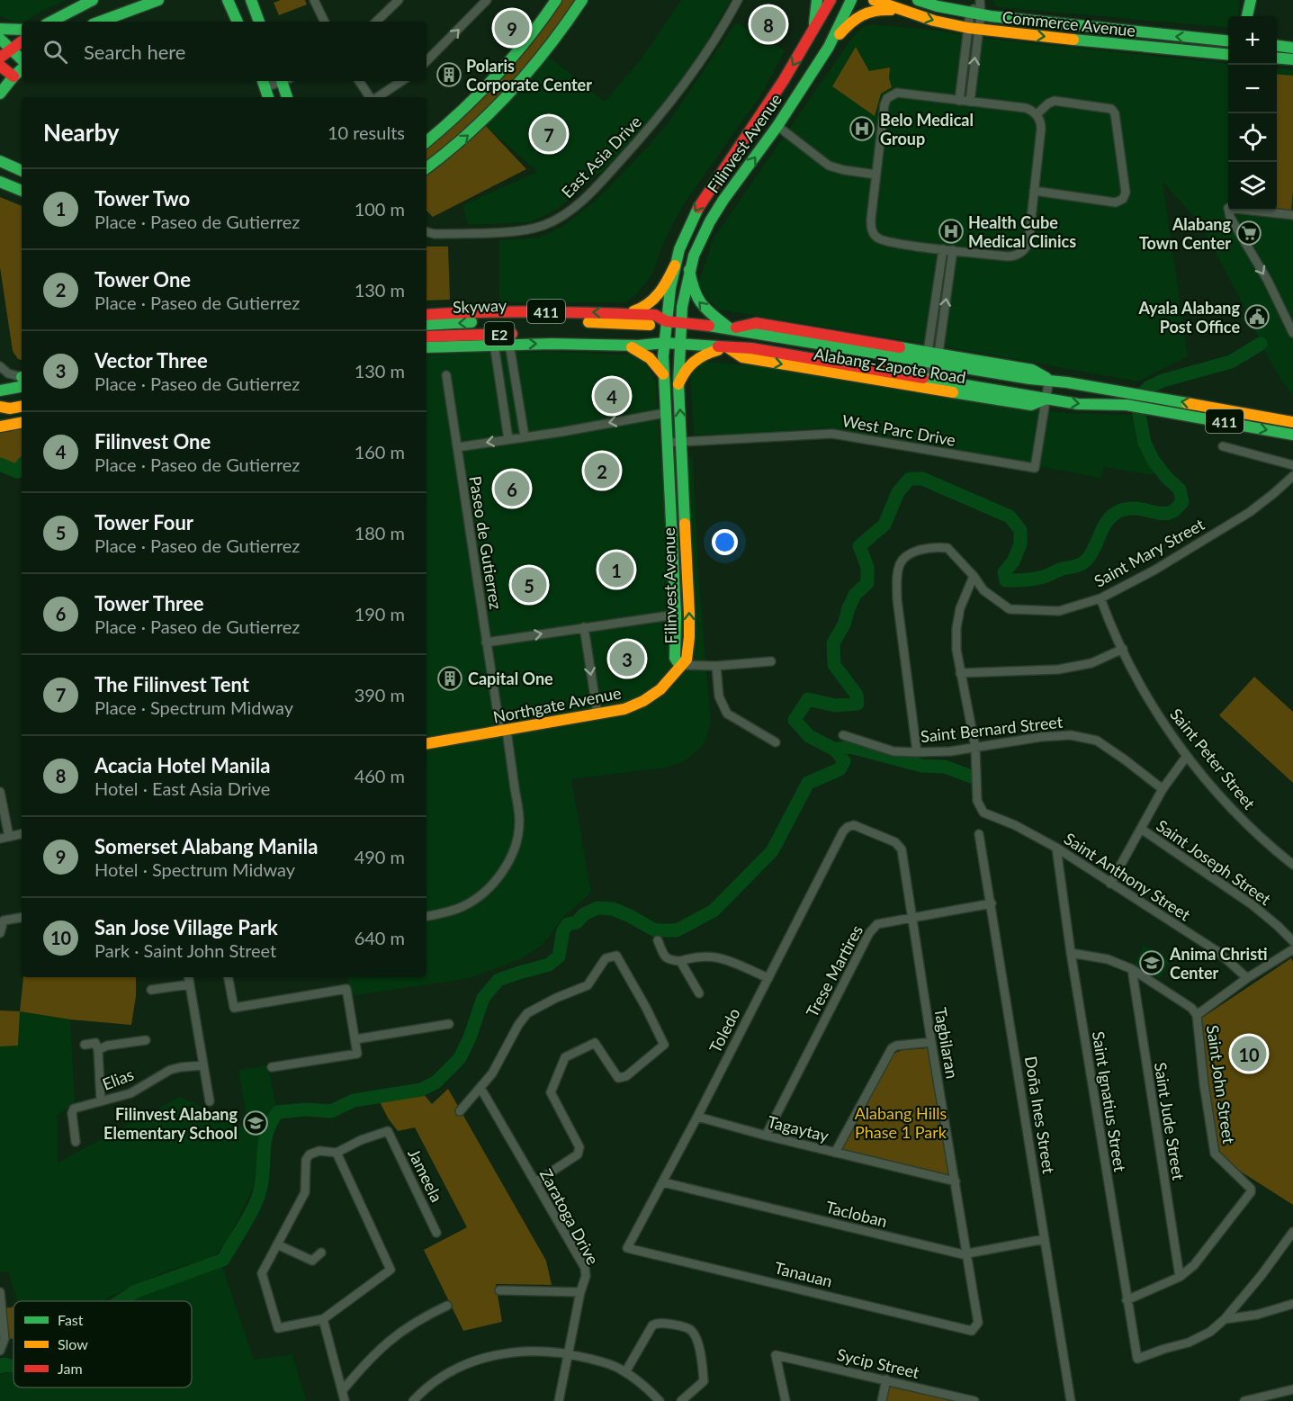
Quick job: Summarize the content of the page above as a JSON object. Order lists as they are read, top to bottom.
{
  "streets": {
    "main road": [
      "Commerce Avenue",
      "Filinvest Avenue",
      "Skyway",
      "411",
      "E2",
      "Alabang-Zapote Road",
      "Northgate Avenue"
    ],
    "street": [
      "East Asia Drive",
      "West Parc Drive",
      "Paseo de Gutierrez",
      "Saint Mary Street",
      "Saint Bernard Street",
      "Saint Peter Street",
      "Saint Joseph Street",
      "Saint Anthony Street",
      "Trese Martires",
      "Toledo",
      "Tagbilaran",
      "Elias",
      "Saint John Street",
      "Saint Ignatius Street",
      "Doña Ines Street",
      "Saint Jude Street",
      "Tagaytay",
      "Jameela",
      "Tacloban",
      "Zaratoga Drive",
      "Tanauan",
      "Sycip Street"
    ]
  },
  "crossings": [
    ["Filinvest Avenue", "Skyway"],
    ["Filinvest Avenue", "Alabang-Zapote Road"],
    ["Filinvest Avenue", "West Parc Drive"],
    ["Filinvest Avenue", "Northgate Avenue"],
    ["Skyway", "Alabang-Zapote Road"],
    ["Alabang-Zapote Road", "West Parc Drive"],
    ["Paseo de Gutierrez", "Northgate Avenue"],
    ["Saint Mary Street", "Saint Bernard Street"],
    ["Saint Mary Street", "Saint Peter Street"],
    ["Saint Bernard Street", "Saint Anthony Street"],
    ["Saint Anthony Street", "Saint Ignatius Street"],
    ["Trese Martires", "Tagbilaran"],
    ["Trese Martires", "Doña Ines Street"],
    ["Trese Martires", "Tagaytay"],
    ["Toledo", "Tagbilaran"],
    ["Toledo", "Tagaytay"],
    ["Toledo", "Tacloban"],
    ["Toledo", "Tanauan"],
    ["Tagbilaran", "Tagaytay"],
    ["Tagbilaran", "Tacloban"],
    ["Tagbilaran", "Tanauan"],
    ["Saint John Street", "Saint Ignatius Street"],
    ["Saint John Street", "Saint Jude Street"],
    ["Doña Ines Street", "Tacloban"]
  ],
  "parks": ["Alabang Hills Phase 1 Park"],
  "places": {
    "building": ["Polaris Corporate Center", "Capital One"],
    "hospital": ["Belo Medical Group", "Health Cube Medical Clinics"],
    "supermarket": ["Alabang Town Center"],
    "public building": ["Ayala Alabang Post Office"],
    "school or university": ["Anima Christi Center", "Filinvest Alabang Elementary School"]
  },
  "legend": ["Fast", "Slow", "Jam"],
  "page": {
    "pins": [
      "8",
      "9",
      "7",
      "4",
      "2",
      "6",
      "1",
      "5",
      "3",
      "10"
    ],
    "map_buttons": ["+", "−"],
    "search": "Search here",
    "heading": ["Nearby", "10 results"],
    "list": [
      {
        "mark": "1",
        "name": "Tower Two",
        "note": "Place · Paseo de Gutierrez",
        "value": "100 m"
      },
      {
        "mark": "2",
        "name": "Tower One",
        "note": "Place · Paseo de Gutierrez",
        "value": "130 m"
      },
      {
        "mark": "3",
        "name": "Vector Three",
        "note": "Place · Paseo de Gutierrez",
        "value": "130 m"
      },
      {
        "mark": "4",
        "name": "Filinvest One",
        "note": "Place · Paseo de Gutierrez",
        "value": "160 m"
      },
      {
        "mark": "5",
        "name": "Tower Four",
        "note": "Place · Paseo de Gutierrez",
        "value": "180 m"
      },
      {
        "mark": "6",
        "name": "Tower Three",
        "note": "Place · Paseo de Gutierrez",
        "value": "190 m"
      },
      {
        "mark": "7",
        "name": "The Filinvest Tent",
        "note": "Place · Spectrum Midway",
        "value": "390 m"
      },
      {
        "mark": "8",
        "name": "Acacia Hotel Manila",
        "note": "Hotel · East Asia Drive",
        "value": "460 m"
      },
      {
        "mark": "9",
        "name": "Somerset Alabang Manila",
        "note": "Hotel · Spectrum Midway",
        "value": "490 m"
      },
      {
        "mark": "10",
        "name": "San Jose Village Park",
        "note": "Park · Saint John Street",
        "value": "640 m"
      }
    ]
  }
}
